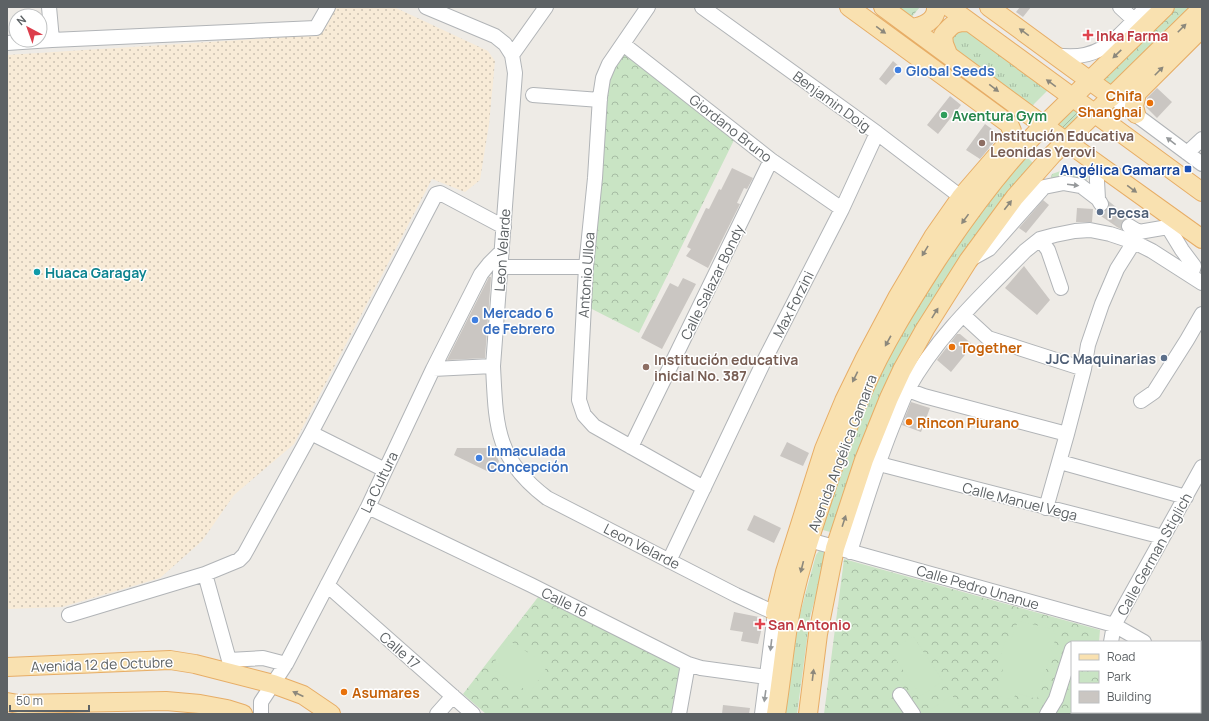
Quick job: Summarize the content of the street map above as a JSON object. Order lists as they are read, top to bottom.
{
  "streets": {
    "main road": ["Avenida Angélica Gamarra", "Avenida 12 de Octubre"],
    "street": [
      "Benjamin Doig",
      "Giordano Bruno",
      "Leon Velarde",
      "Antonio Ulloa",
      "Calle Salazar Bondy",
      "Max Forzini",
      "La Cultura",
      "Calle Manuel Vega",
      "Calle German Stiglich",
      "Calle Pedro Unanue",
      "Calle 16",
      "Calle 17"
    ]
  },
  "crossings": [
    ["Benjamin Doig", "Max Forzini"],
    ["Benjamin Doig", "Avenida Angélica Gamarra"],
    ["Giordano Bruno", "Antonio Ulloa"],
    ["Giordano Bruno", "Calle Salazar Bondy"],
    ["Giordano Bruno", "Max Forzini"],
    ["Leon Velarde", "Max Forzini"],
    ["Leon Velarde", "Avenida Angélica Gamarra"],
    ["Leon Velarde", "La Cultura"],
    ["Antonio Ulloa", "Calle Salazar Bondy"],
    ["Antonio Ulloa", "Max Forzini"],
    ["Avenida Angélica Gamarra", "Calle Manuel Vega"],
    ["Avenida Angélica Gamarra", "Calle Pedro Unanue"],
    ["Avenida Angélica Gamarra", "Calle 16"],
    ["La Cultura", "Calle 16"],
    ["La Cultura", "Calle 17"],
    ["La Cultura", "Avenida 12 de Octubre"],
    ["Calle Manuel Vega", "Calle German Stiglich"],
    ["Calle German Stiglich", "Calle Pedro Unanue"]
  ],
  "places": {
    "health": ["Inka Farma", "San Antonio"],
    "other": [
      "Global Seeds",
      "Chifa Shanghai",
      "Aventura Gym",
      "Institución Educativa Leonidas Yerovi",
      "Pecsa",
      "Huaca Garagay",
      "Mercado 6 de Febrero",
      "Together",
      "JJC Maquinarias",
      "Institución educativa inicial No. 387",
      "Rincon Piurano",
      "Inmaculada Concepción",
      "Asumares"
    ],
    "transit": ["Angélica Gamarra"]
  },
  "legend": ["Road", "Park", "Building"],
  "scale_bar": "50 m",
  "north": "top left"
}
